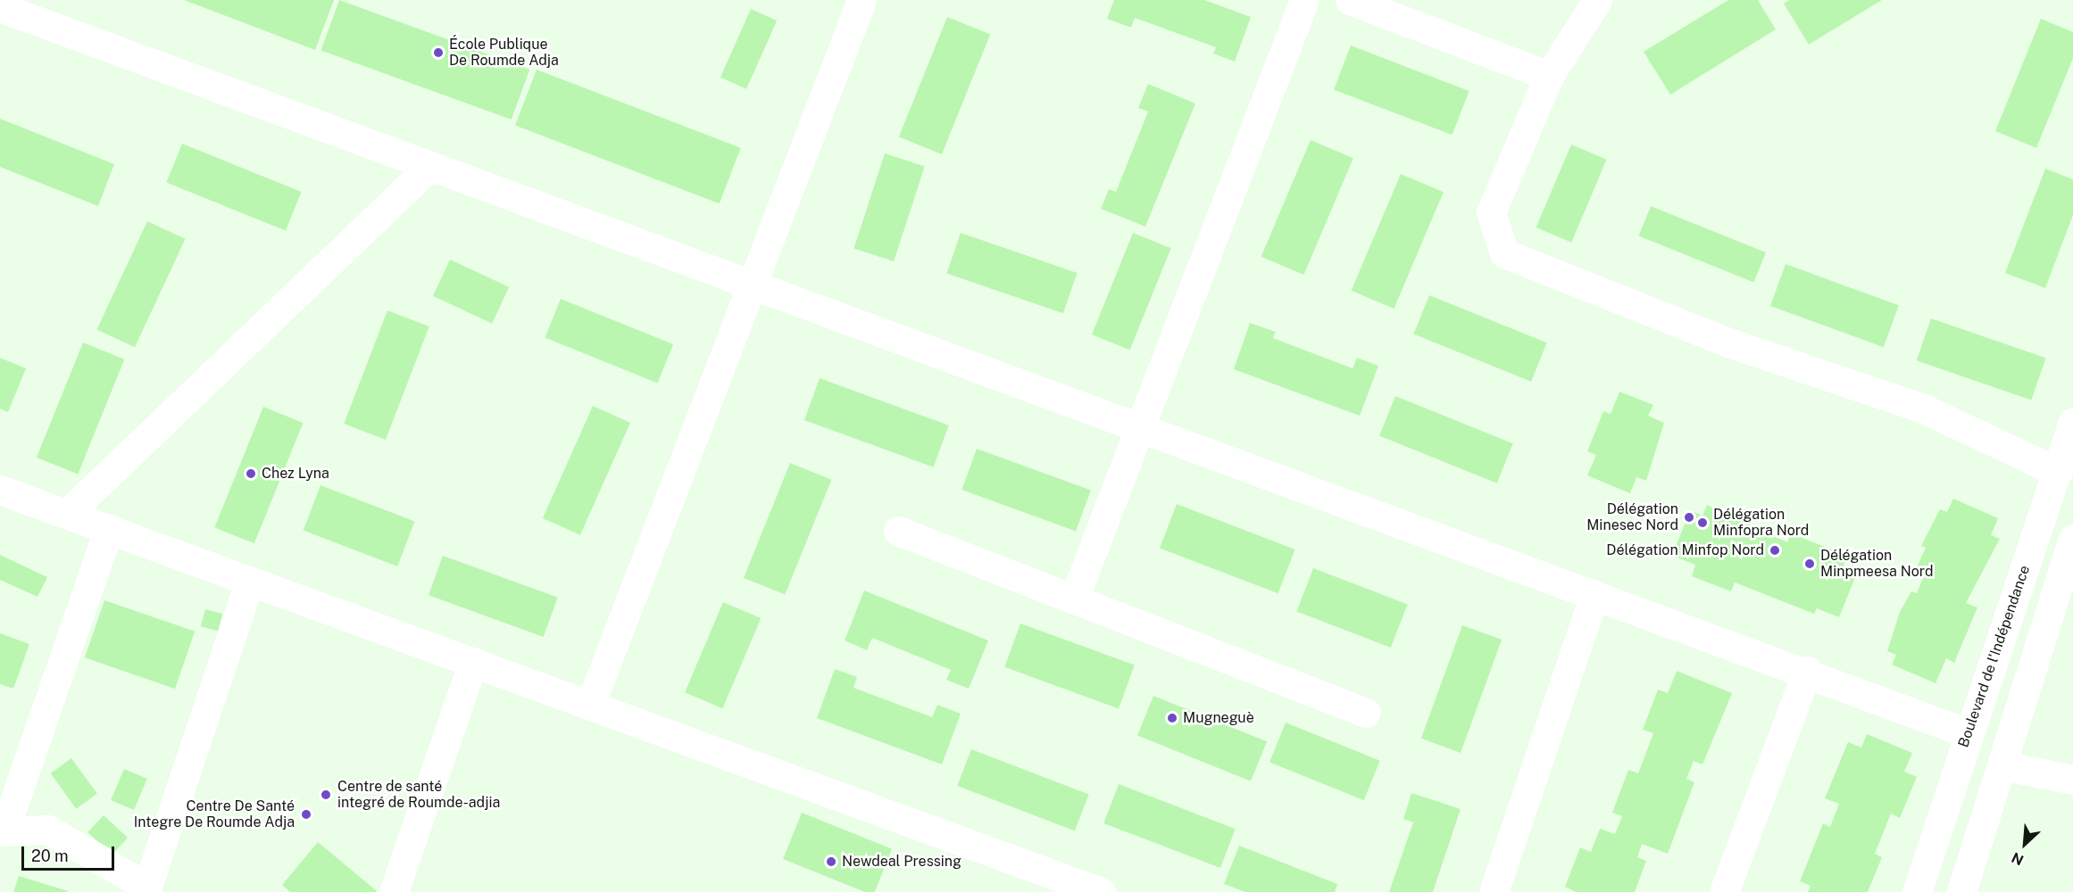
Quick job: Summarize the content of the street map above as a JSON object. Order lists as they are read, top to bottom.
{
  "streets": {
    "street": ["Boulevard de l'Indépendance"]
  },
  "places": [
    "École Publique De Roumde Adja",
    "Chez Lyna",
    "Délégation Minesec Nord",
    "Délégation Minfopra Nord",
    "Délégation Minfop Nord",
    "Délégation Minpmeesa Nord",
    "Mugneguè",
    "Centre de santé integré de Roumde-adjia",
    "Centre De Santé Integre De Roumde Adja",
    "Newdeal Pressing"
  ],
  "scale_bar": "20 m",
  "north": "bottom left"
}
